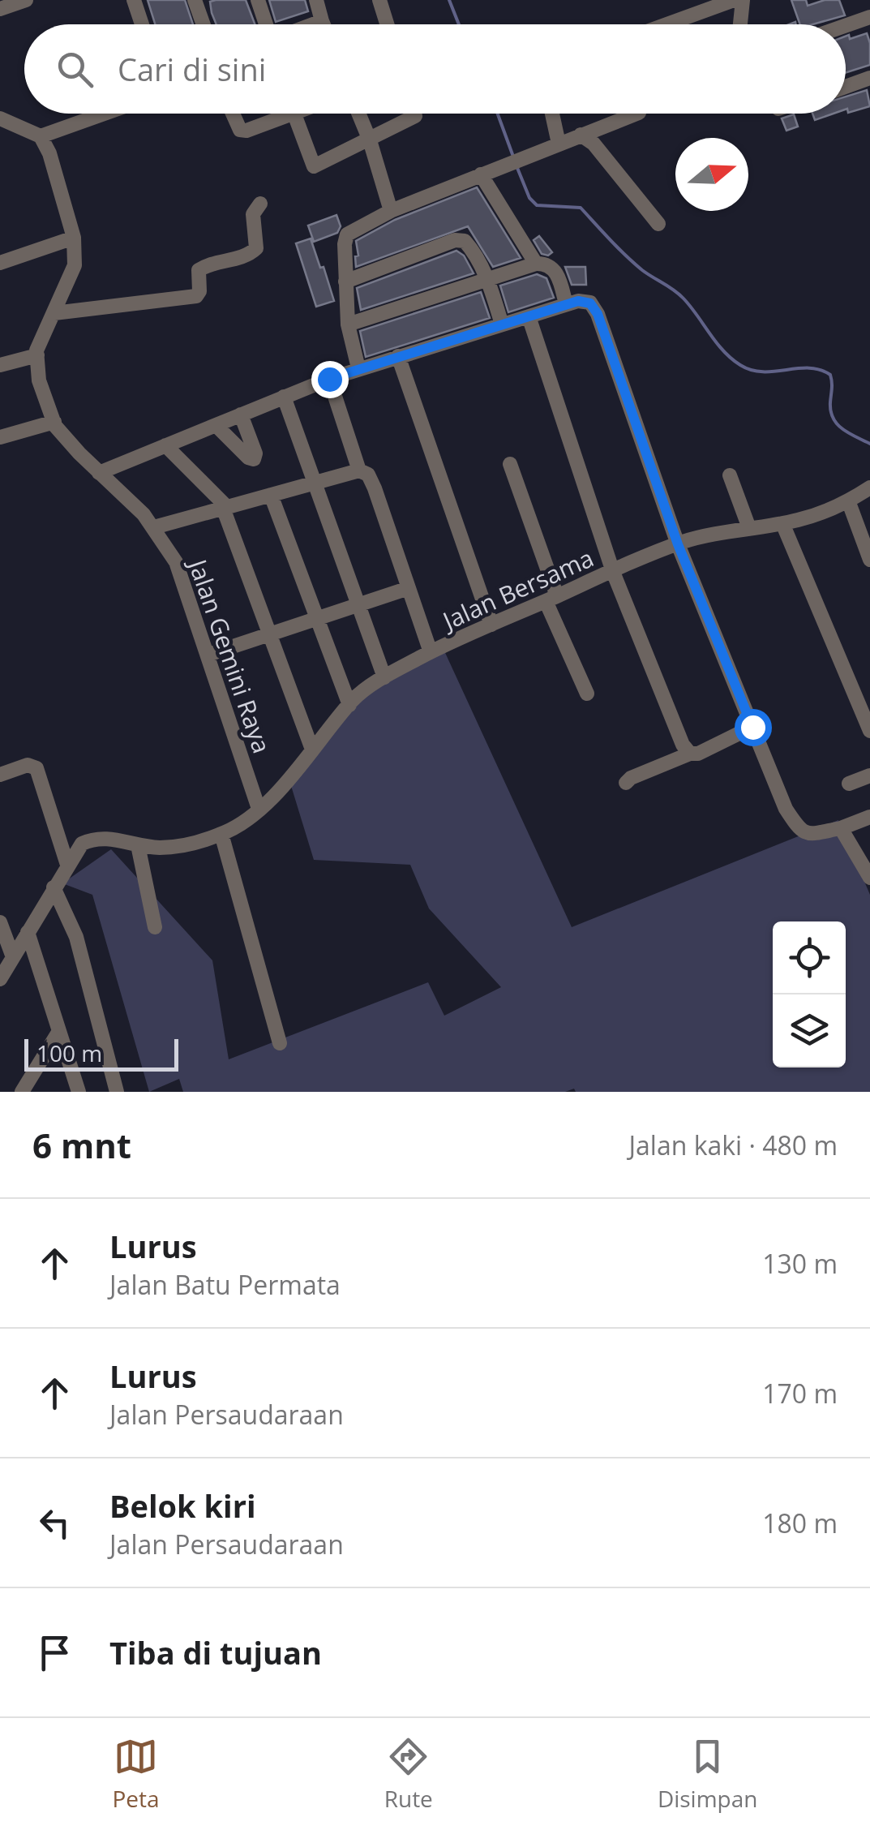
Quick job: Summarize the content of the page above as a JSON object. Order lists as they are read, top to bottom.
{
  "streets": {
    "street": ["Jalan Bersama", "Jalan Gemini Raya"]
  },
  "crossings": [
    ["Jalan Bersama", "Jalan Gemini Raya"]
  ],
  "scale_bar": "100 m",
  "north": "right",
  "page": {
    "search": "Cari di sini",
    "scale": "100 m",
    "heading": ["6 mnt", "Jalan kaki · 480 m"],
    "list": [
      ["Lurus", "Jalan Batu Permata", "130 m"],
      ["Lurus", "Jalan Persaudaraan", "170 m"],
      ["Belok kiri", "Jalan Persaudaraan", "180 m"],
      "Tiba di tujuan"
    ],
    "nav": ["Peta", "Rute", "Disimpan"]
  }
}
